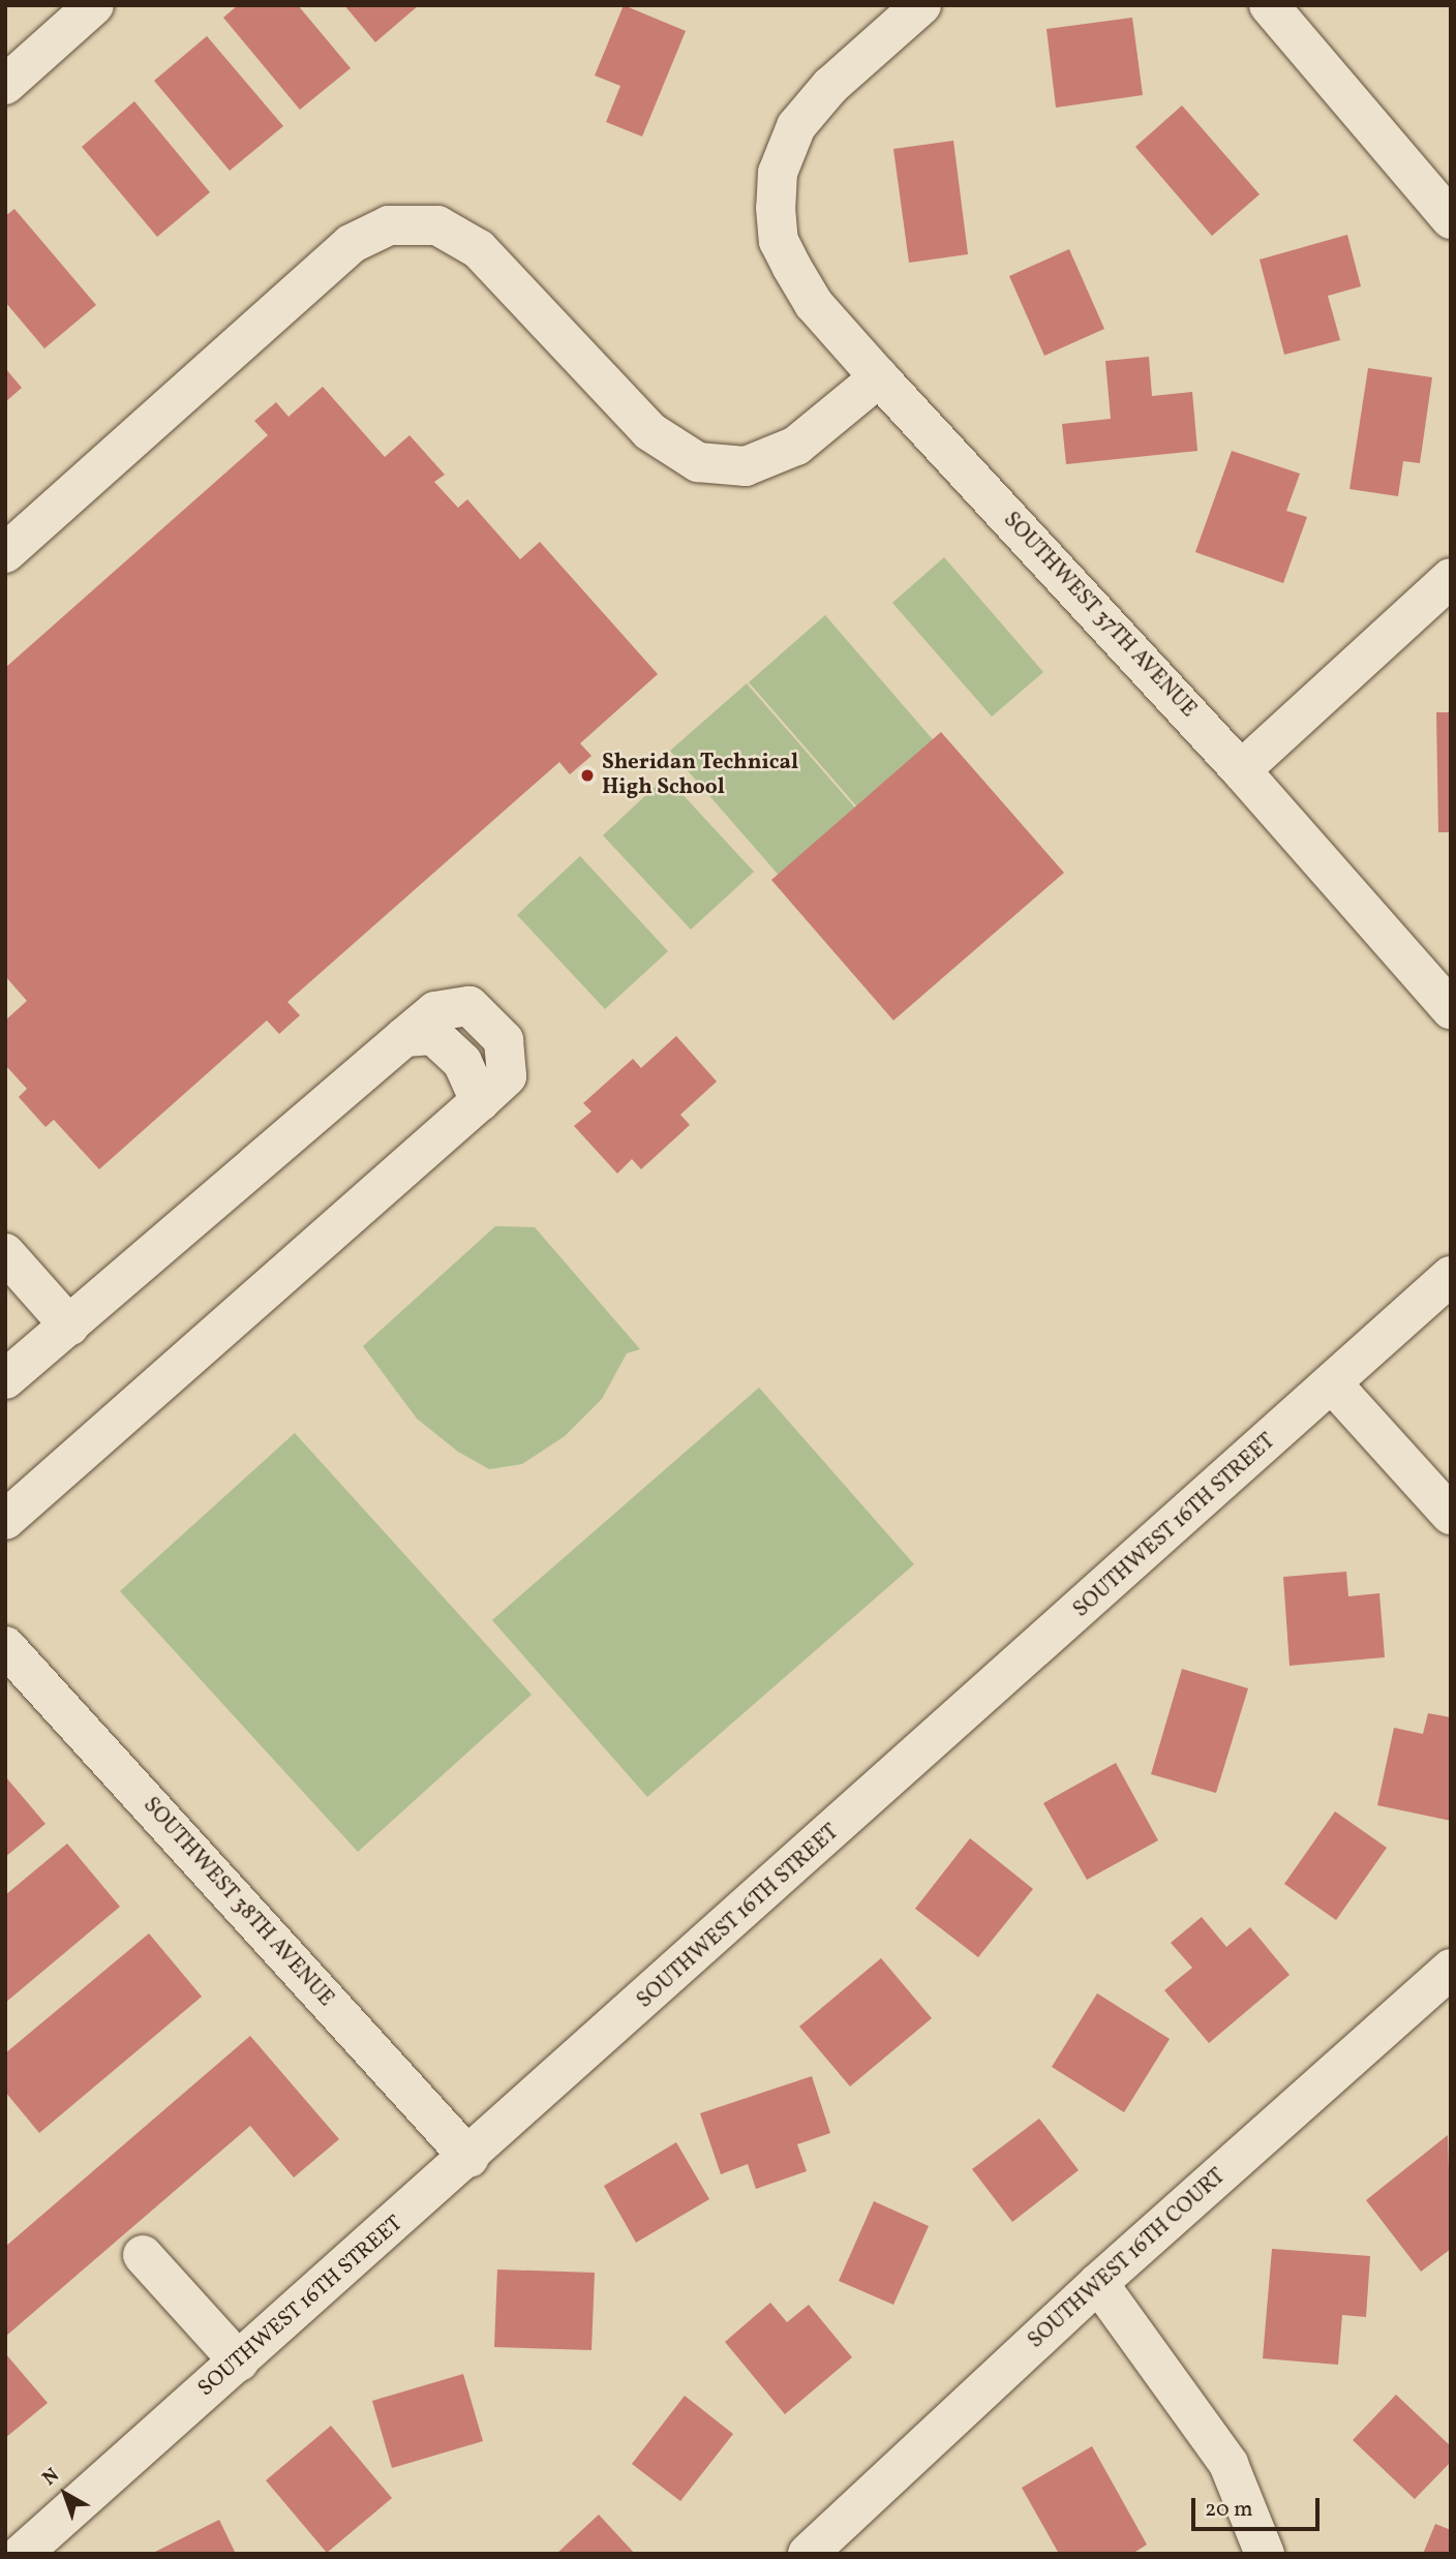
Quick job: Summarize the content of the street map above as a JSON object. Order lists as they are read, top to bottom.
{
  "streets": {
    "street": [
      "SOUTHWEST 37TH AVENUE",
      "SOUTHWEST 16TH STREET",
      "SOUTHWEST 38TH AVENUE",
      "SOUTHWEST 16TH COURT"
    ]
  },
  "crossings": [
    ["SOUTHWEST 16TH STREET", "SOUTHWEST 38TH AVENUE"]
  ],
  "places": ["Sheridan Technical High School"],
  "scale_bar": "20 m",
  "north": "top left"
}
